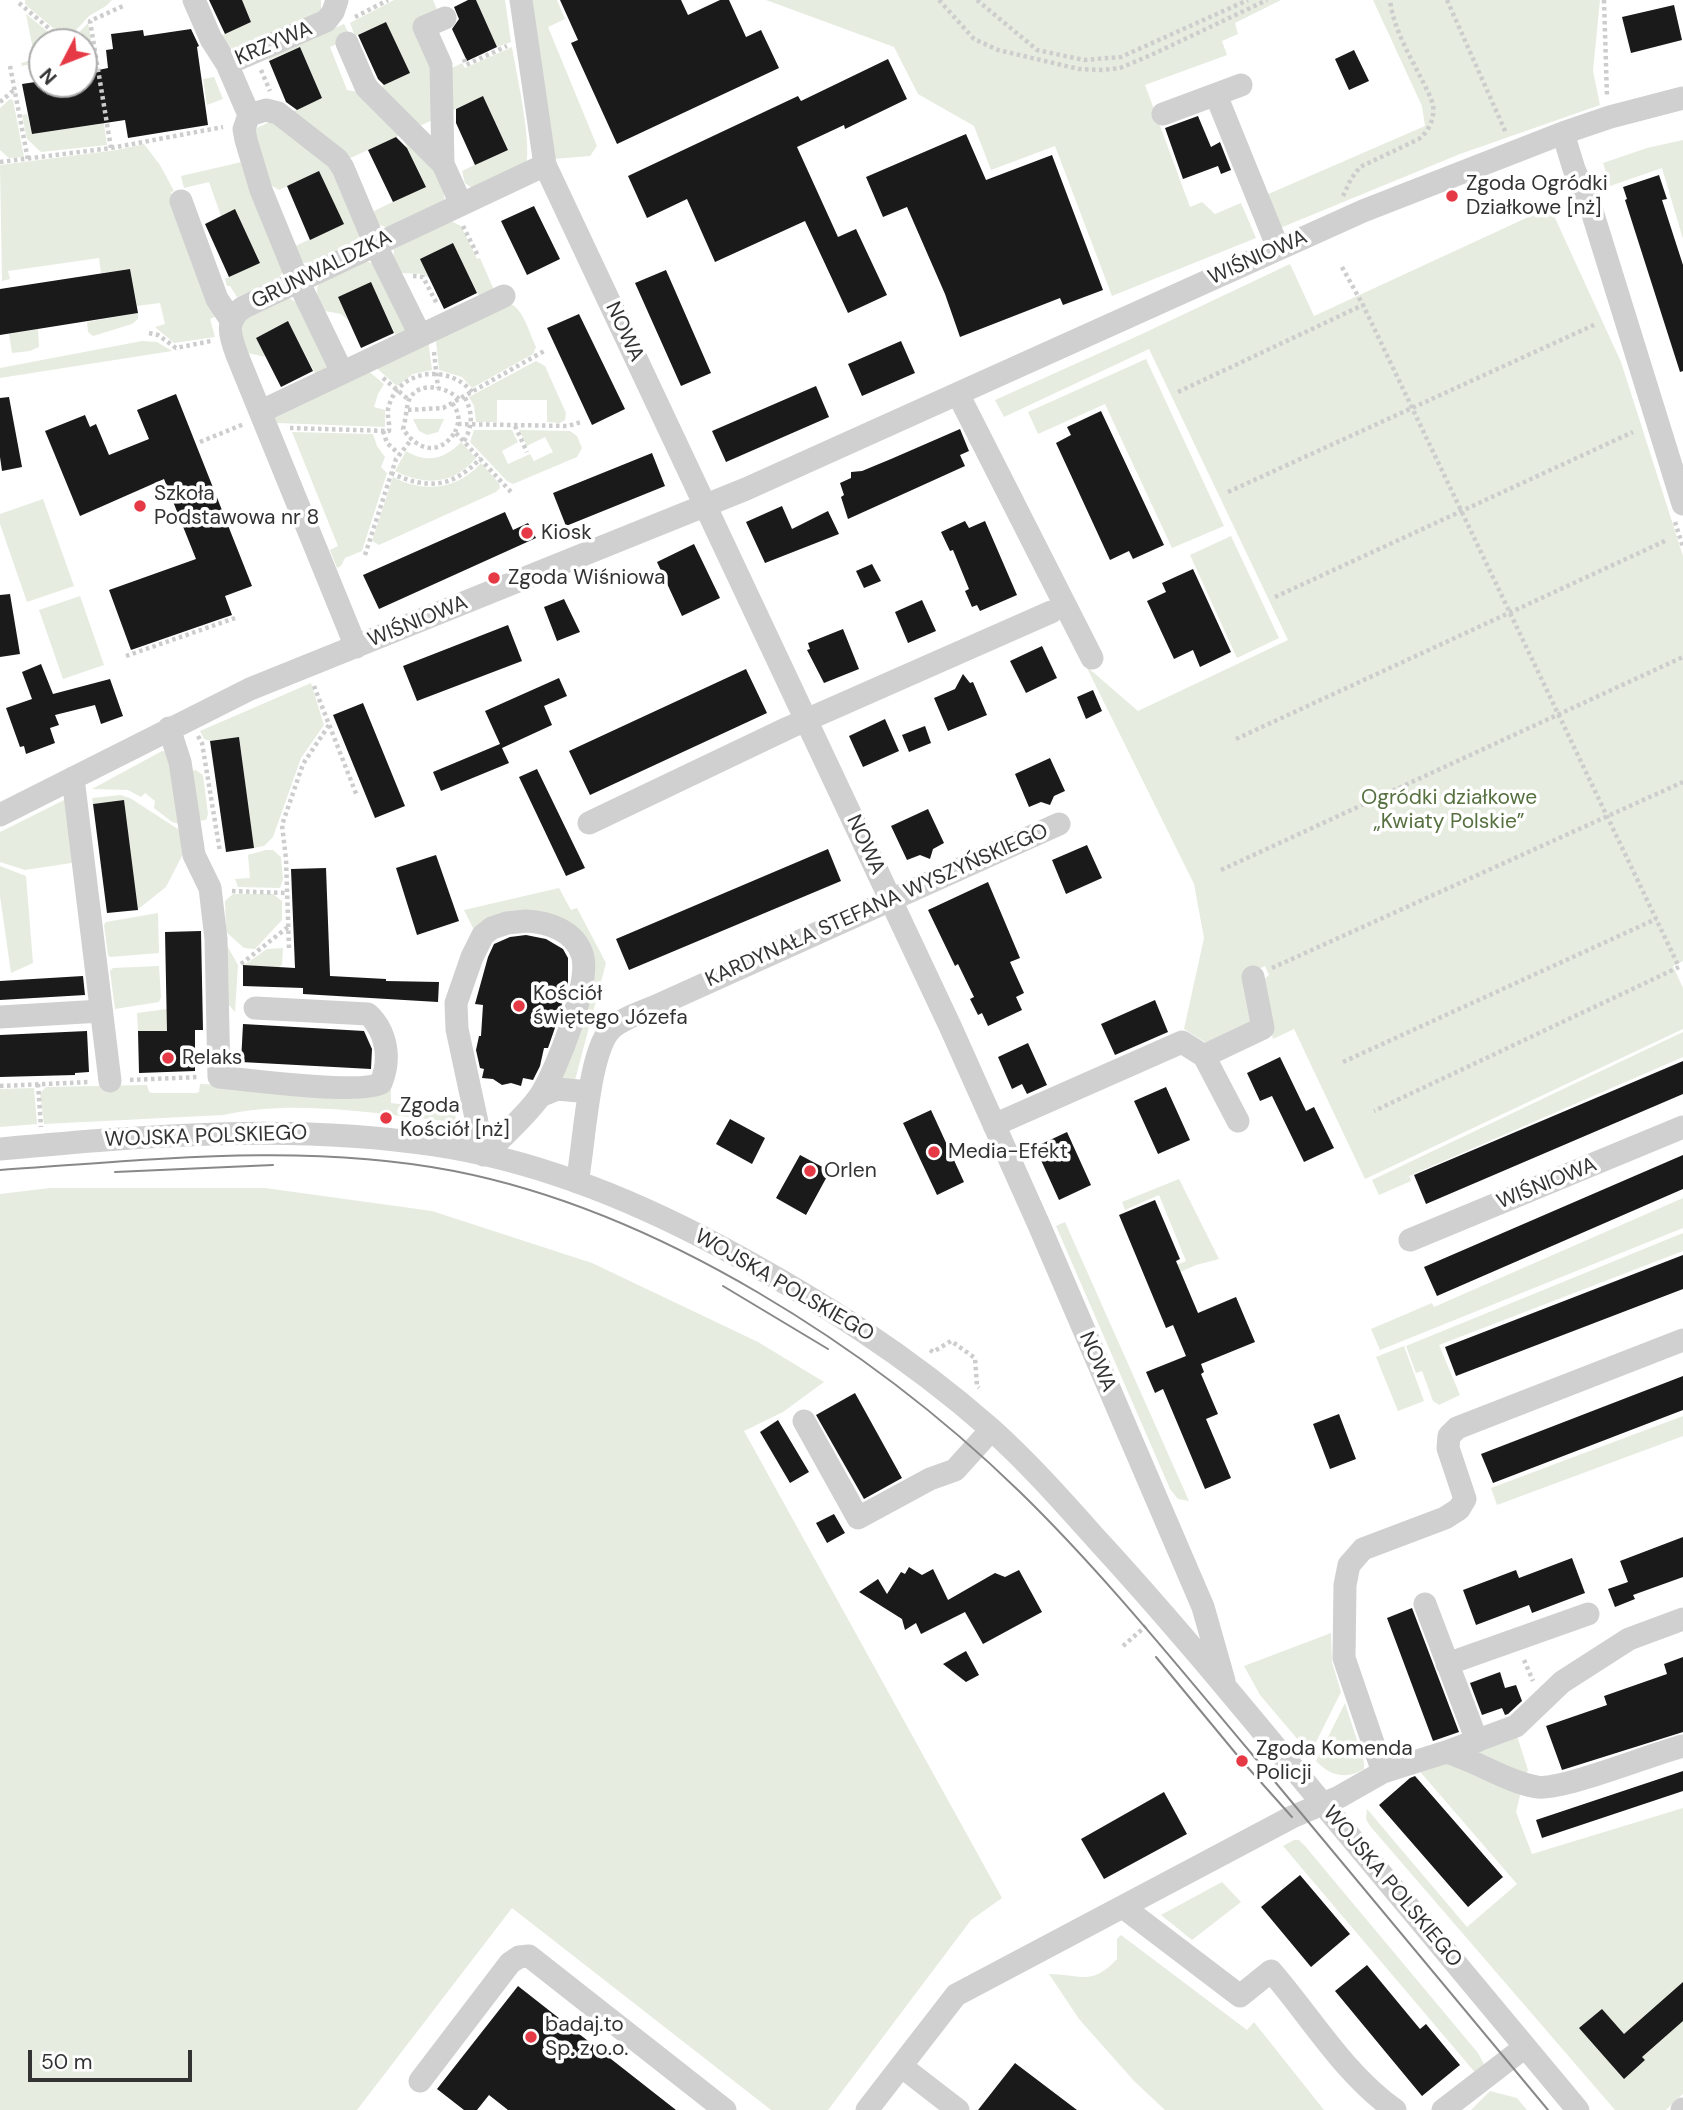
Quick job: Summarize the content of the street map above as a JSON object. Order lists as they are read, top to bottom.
{
  "streets": {
    "street": [
      "KRZYWA",
      "WIŚNIOWA",
      "GRUNWALDZKA",
      "NOWA",
      "KARDYNAŁA STEFANA WYSZYŃSKIEGO",
      "WOJSKA POLSKIEGO"
    ]
  },
  "crossings": [
    ["WIŚNIOWA", "GRUNWALDZKA"],
    ["WIŚNIOWA", "NOWA"],
    ["GRUNWALDZKA", "NOWA"],
    ["NOWA", "KARDYNAŁA STEFANA WYSZYŃSKIEGO"],
    ["NOWA", "WOJSKA POLSKIEGO"],
    ["KARDYNAŁA STEFANA WYSZYŃSKIEGO", "WOJSKA POLSKIEGO"]
  ],
  "parks": ["Ogródki działkowe „Kwiaty Polskie”"],
  "places": [
    "Zgoda Ogródki Działkowe [nż]",
    "Szkoła Podstawowa nr 8",
    "Kiosk",
    "Zgoda Wiśniowa",
    "Kościół świętego Józefa",
    "Relaks",
    "Zgoda Kościół [nż]",
    "Media-Efekt",
    "Orlen",
    "Zgoda Komenda Policji",
    "badaj.to Sp. z o.o."
  ],
  "scale_bar": "50 m",
  "north": "bottom left"
}
